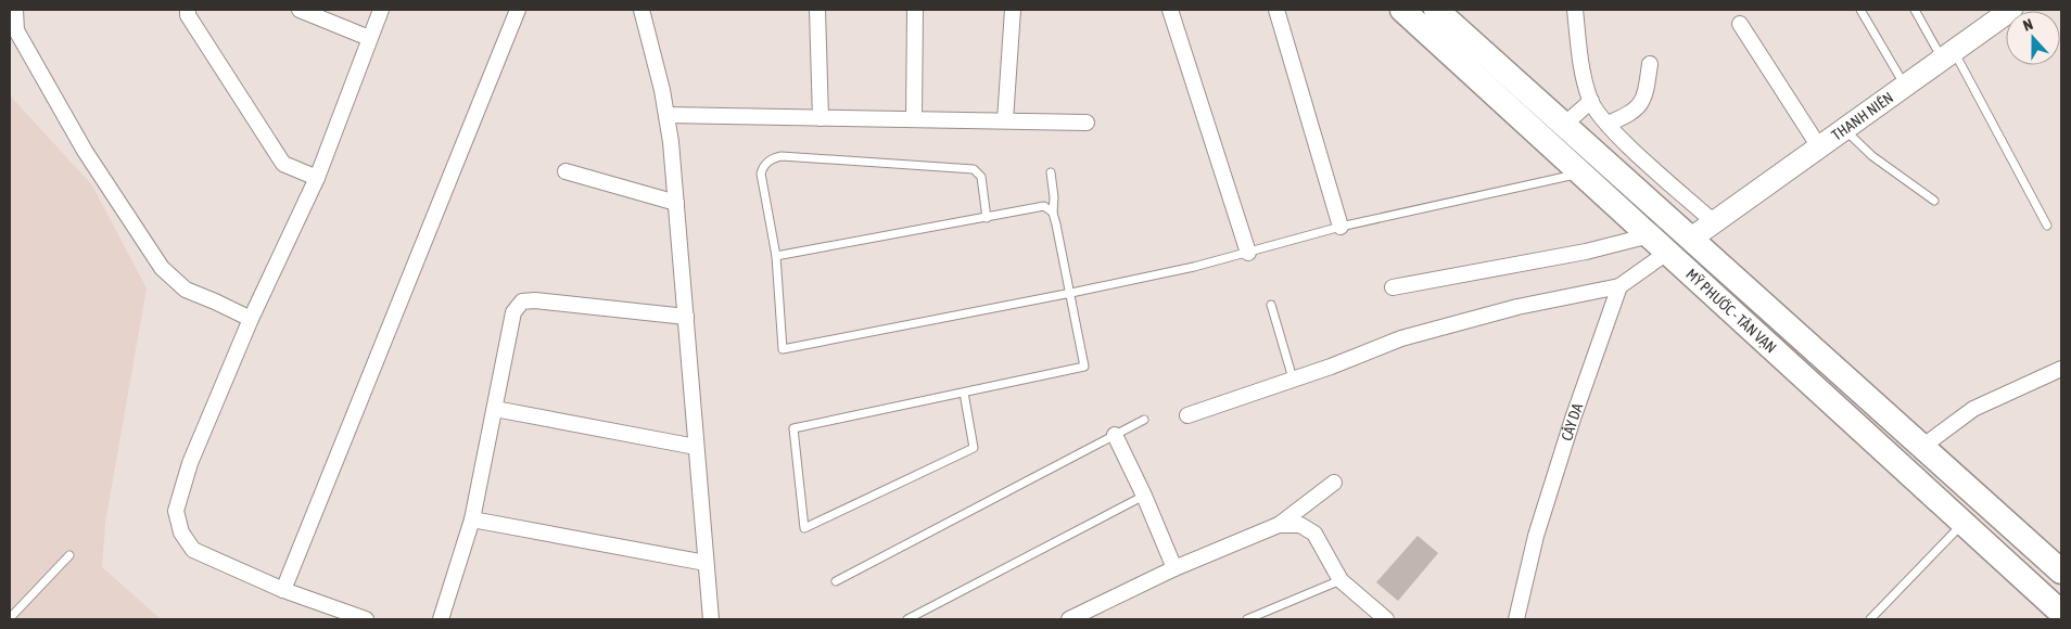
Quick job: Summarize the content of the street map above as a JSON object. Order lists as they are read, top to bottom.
{
  "streets": {
    "main road": ["MỸ PHƯỚC - TÂN VẠN"],
    "street": ["THANH NIÊN", "CÂY DA"]
  },
  "north": "top"
}
